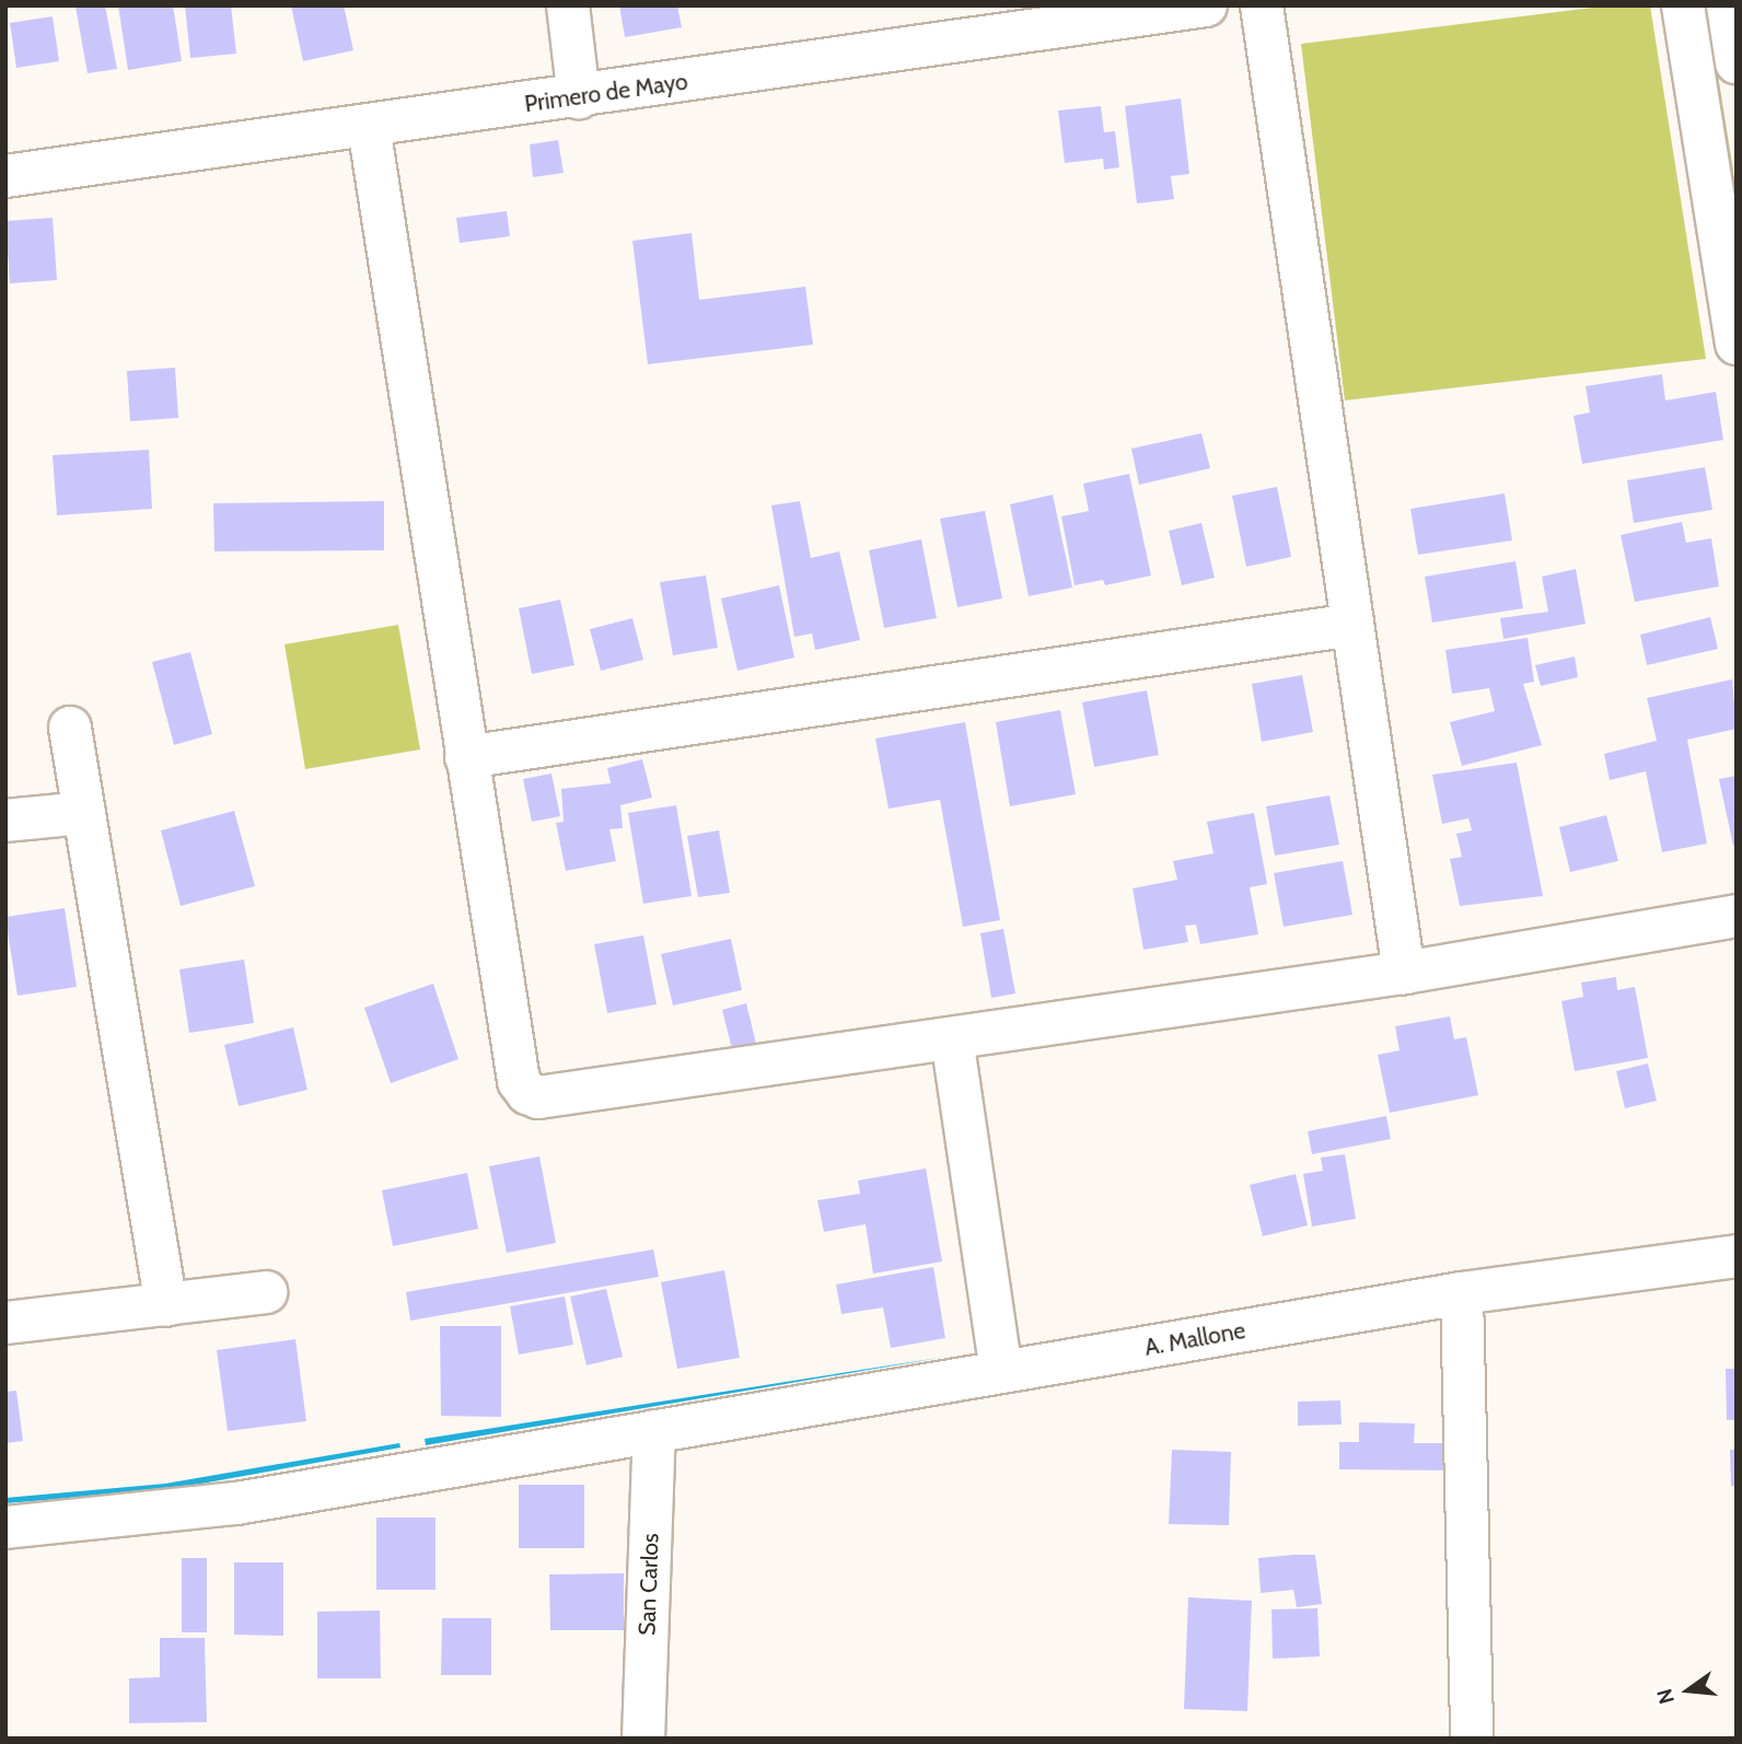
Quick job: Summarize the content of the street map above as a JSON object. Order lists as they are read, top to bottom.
{
  "streets": {
    "street": ["Primero de Mayo", "A. Mallone", "San Carlos"]
  },
  "crossings": [
    ["A. Mallone", "San Carlos"]
  ],
  "north": "left"
}
